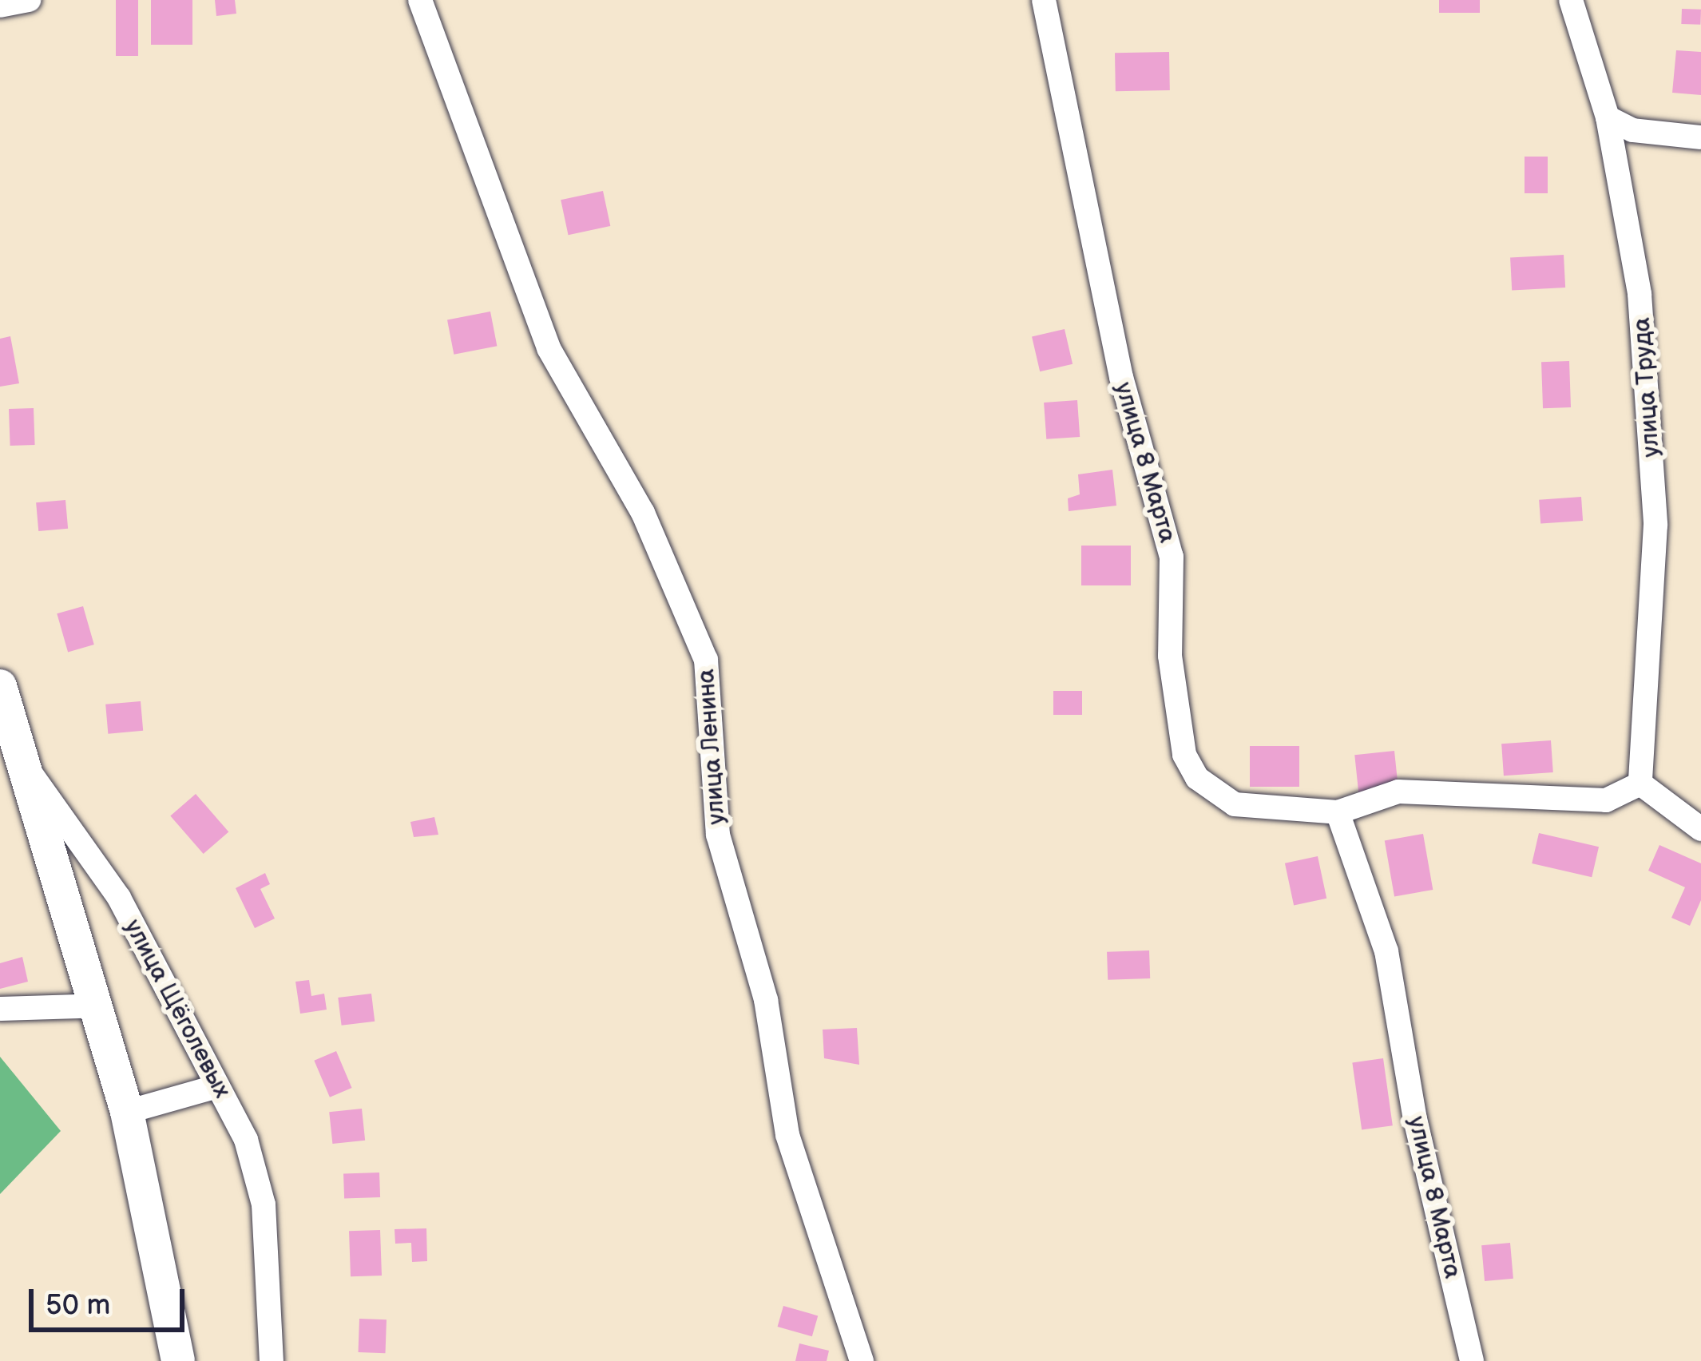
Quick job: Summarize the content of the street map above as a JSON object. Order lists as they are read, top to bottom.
{
  "streets": {
    "main road": ["улица Щёголевых"],
    "street": ["улица Труда", "улица 8 Марта", "улица Ленина"]
  },
  "crossings": [
    ["улица Труда", "улица 8 Марта"]
  ],
  "scale_bar": "50 m"
}
